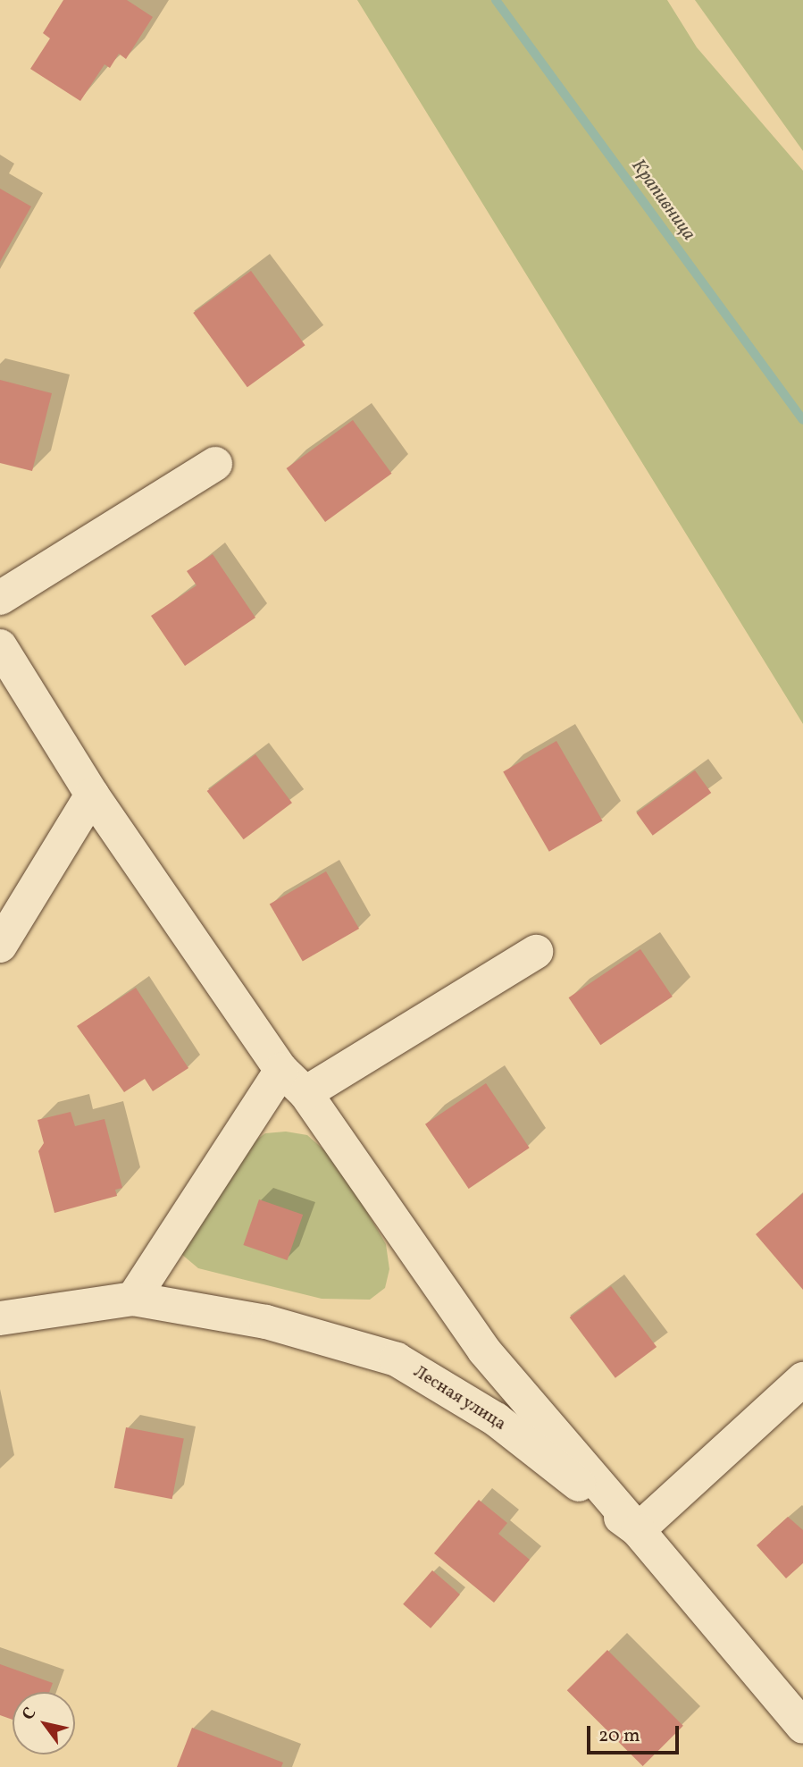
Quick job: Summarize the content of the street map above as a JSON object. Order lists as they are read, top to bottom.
{
  "streets": {
    "street": ["Лесная улица"]
  },
  "water": ["Крапивница"],
  "scale_bar": "20 m",
  "north": "top left"
}
